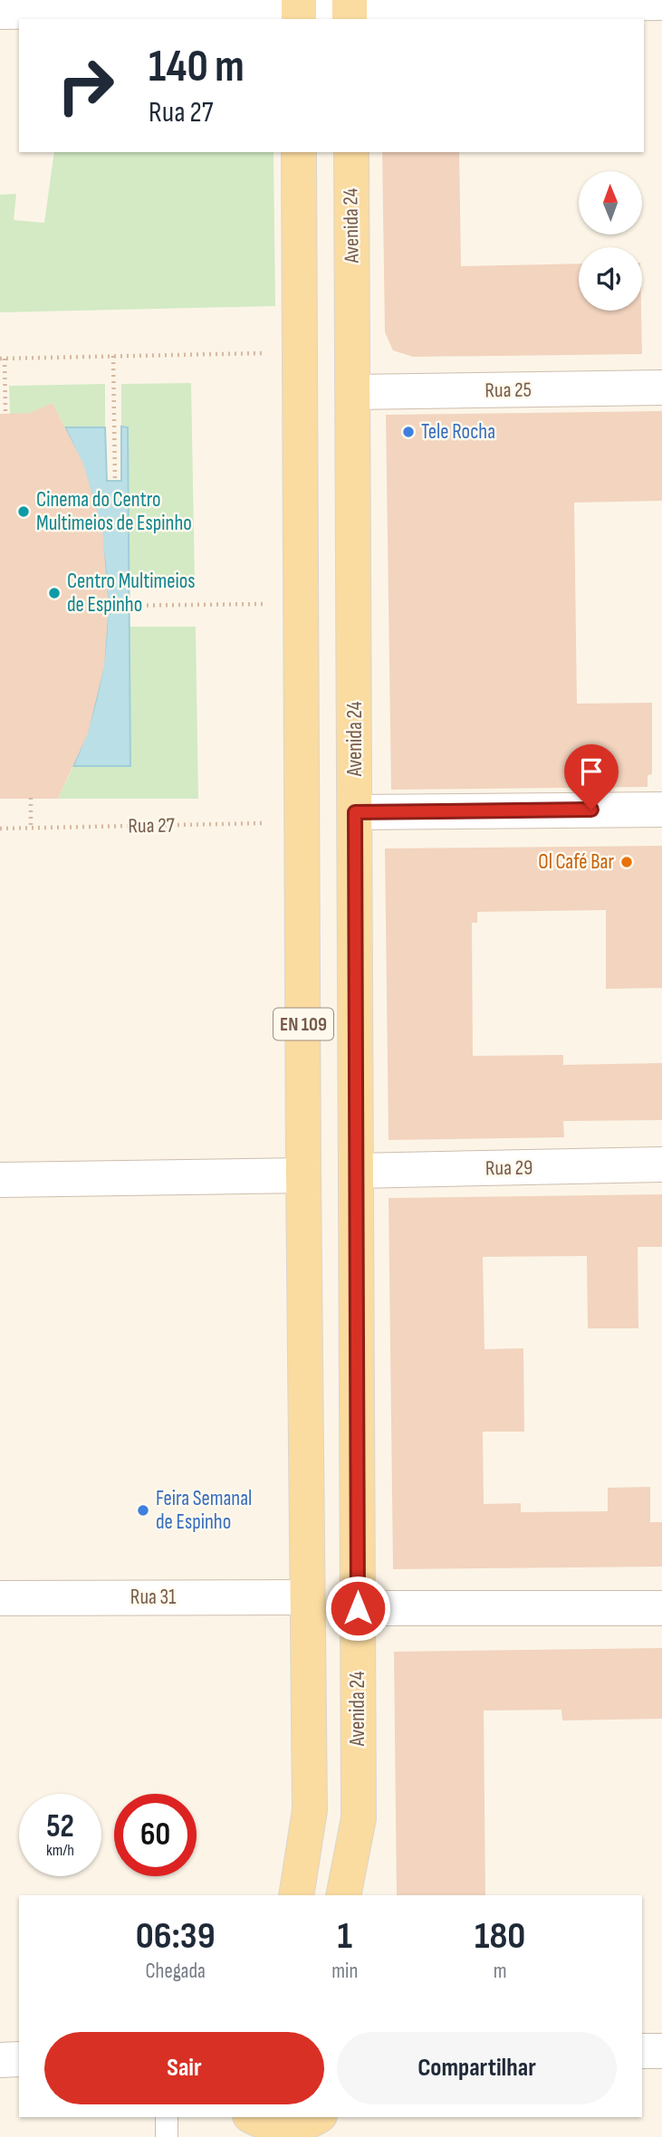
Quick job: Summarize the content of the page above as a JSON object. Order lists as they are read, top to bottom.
{
  "streets": {
    "main road": ["Avenida 24", "EN 109"],
    "street": ["Rua 25", "Rua 29", "Rua 31"],
    "path": ["Rua 27"]
  },
  "crossings": [
    ["Avenida 24", "Rua 25"],
    ["Avenida 24", "Rua 29"],
    ["Rua 27", "EN 109"],
    ["EN 109", "Rua 31"]
  ],
  "places": [
    "Tele Rocha",
    "Cinema do Centro Multimeios de Espinho",
    "Centro Multimeios de Espinho",
    "Ol Café Bar",
    "Feira Semanal de Espinho"
  ],
  "north": "top",
  "page": {
    "turn": ["140 m", "Rua 27"],
    "speed": "52 km/h",
    "limit": "60",
    "eta": [
      "06:39",
      "Chegada",
      "1",
      "min",
      "180",
      "m"
    ],
    "buttons": ["Sair", "Compartilhar"]
  }
}
